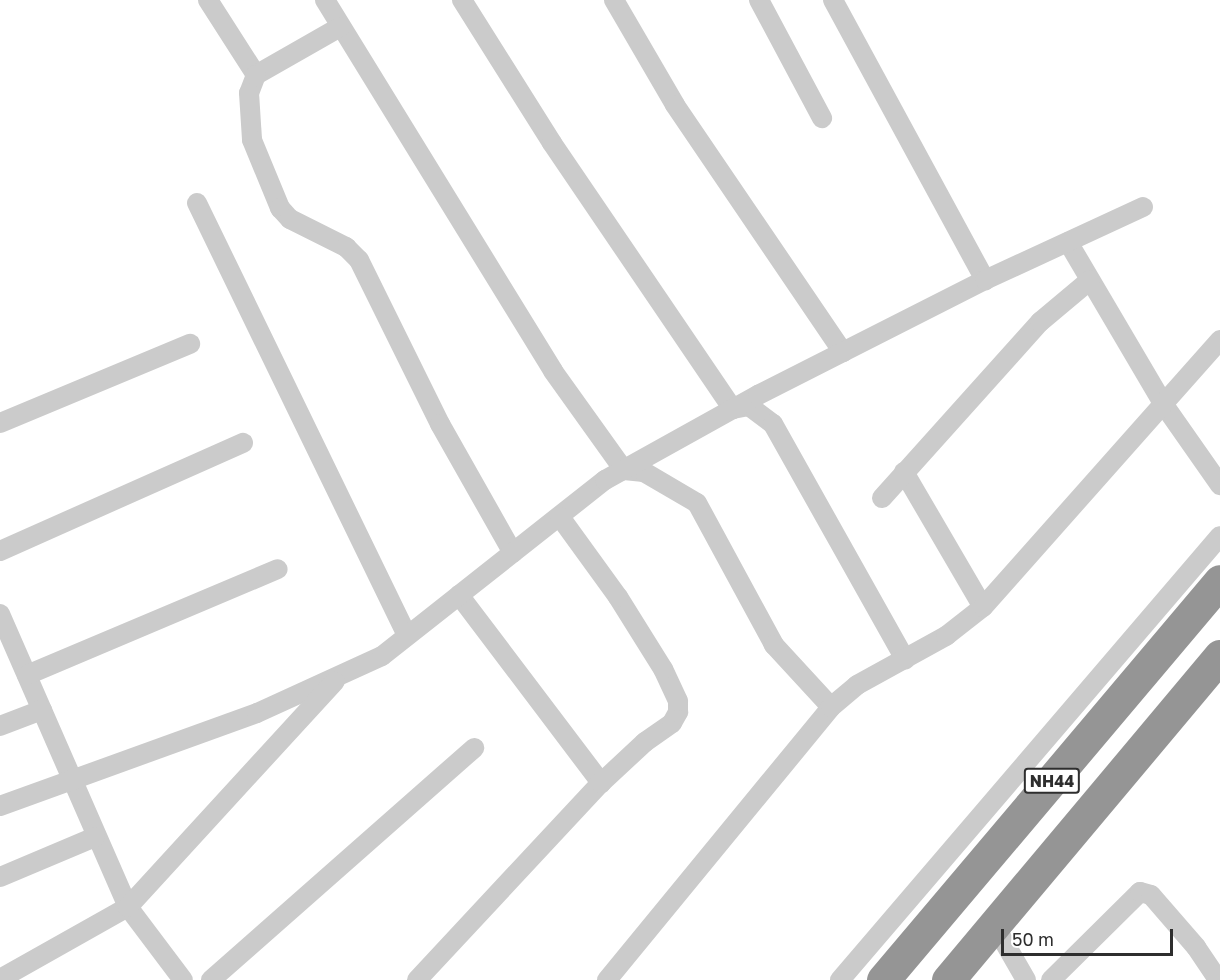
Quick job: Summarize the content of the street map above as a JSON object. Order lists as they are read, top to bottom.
{
  "streets": {
    "highway": ["NH44"]
  },
  "scale_bar": "50 m"
}
